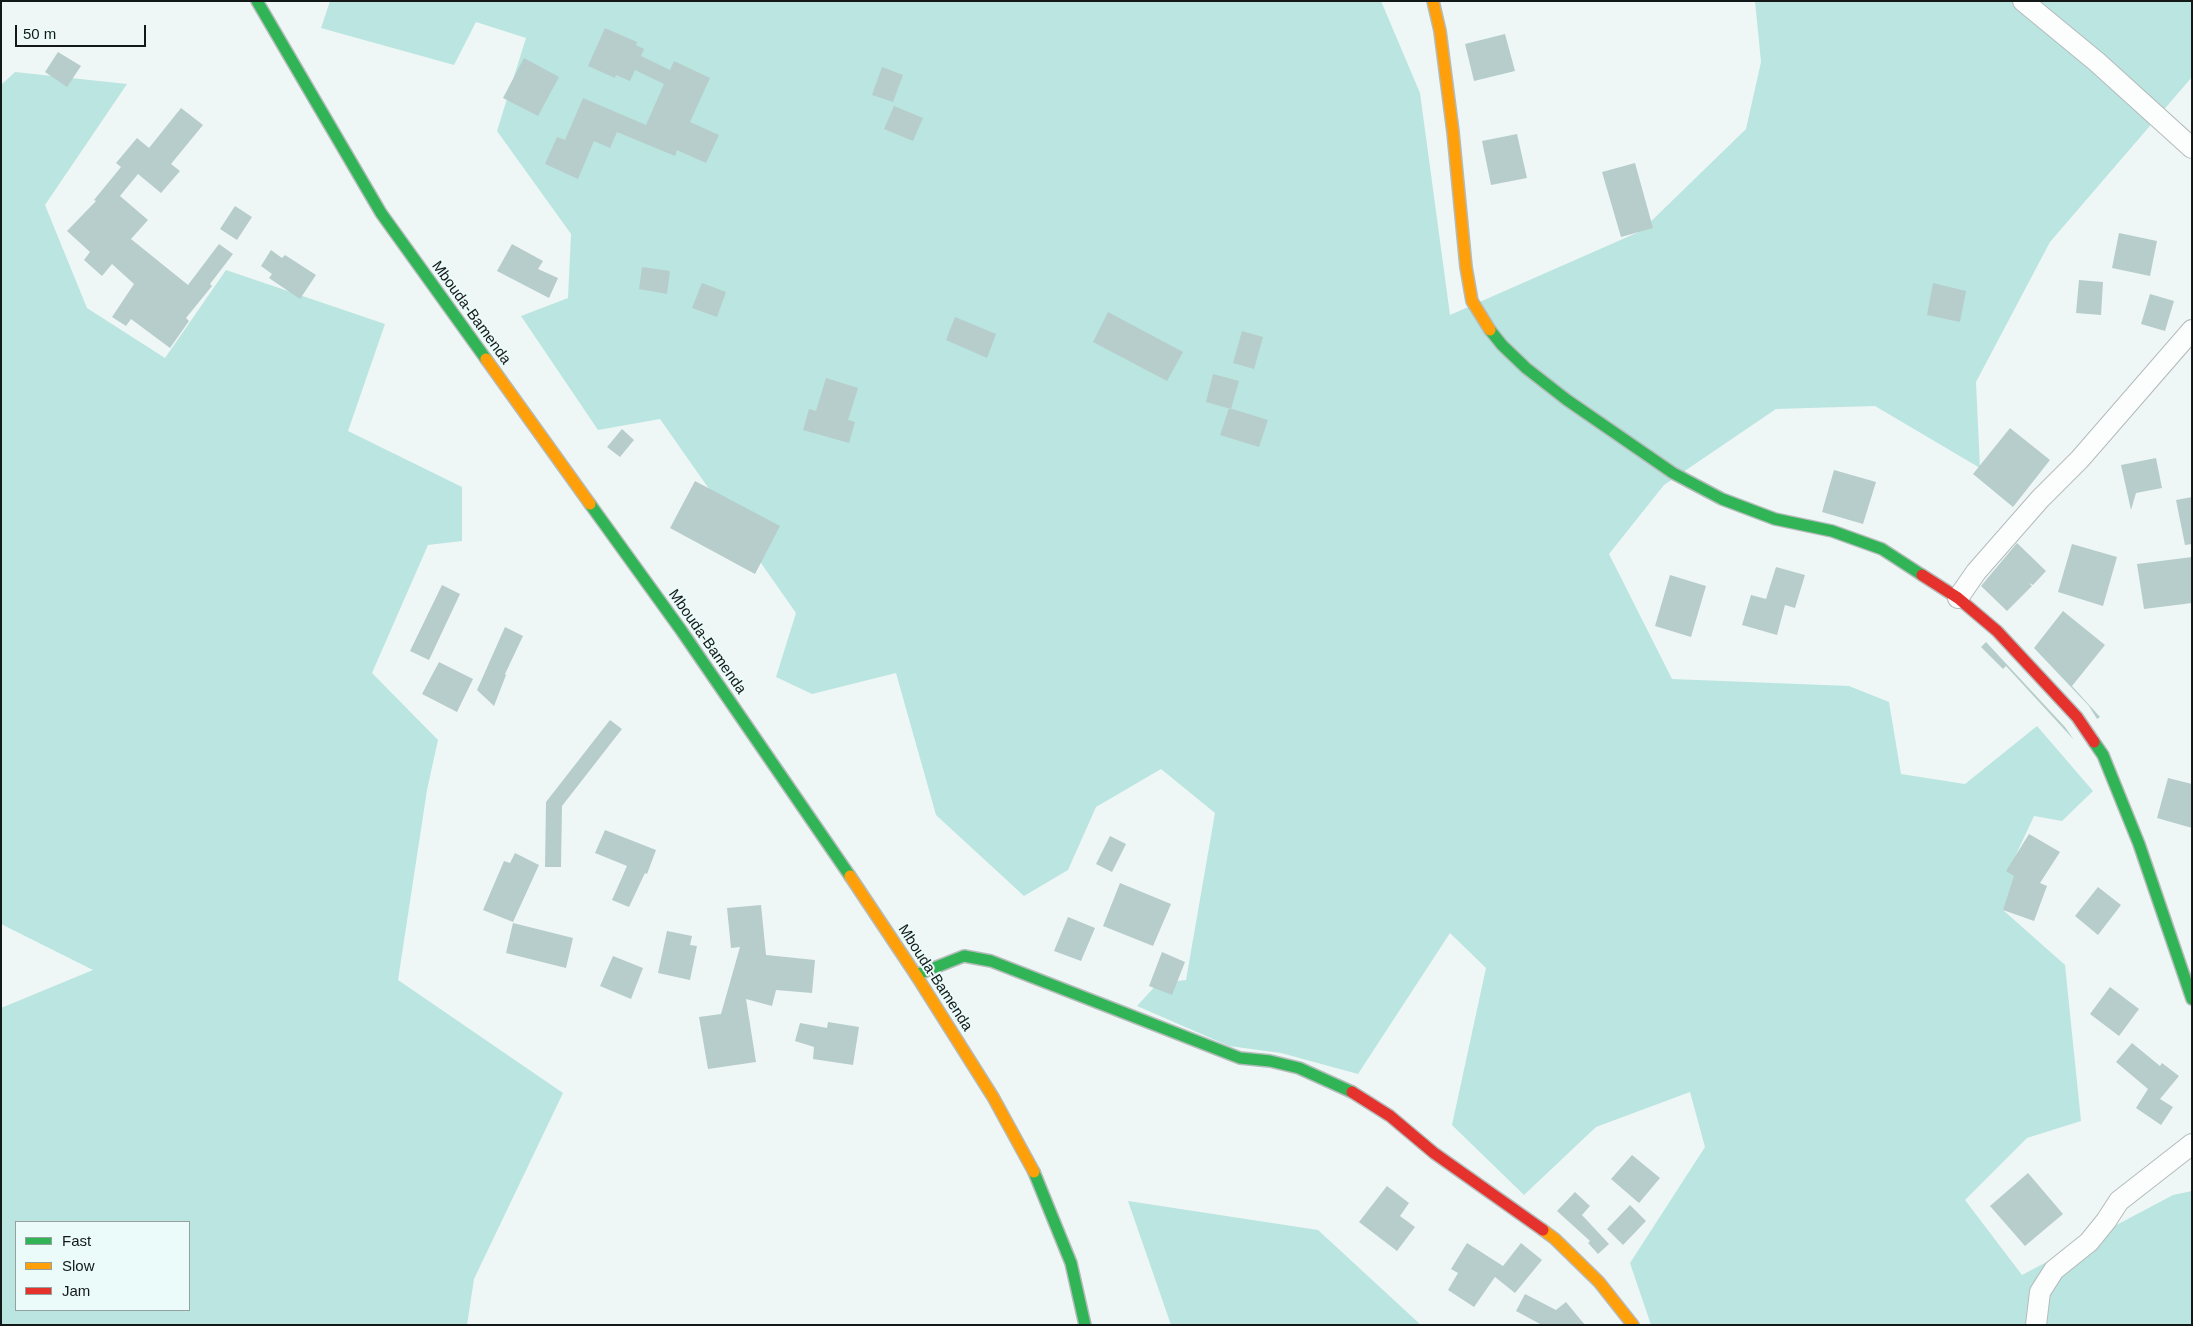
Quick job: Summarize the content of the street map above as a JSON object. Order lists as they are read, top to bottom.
{
  "streets": {
    "main road": ["Mbouda-Bamenda"]
  },
  "legend": ["Fast", "Slow", "Jam"],
  "scale_bar": "50 m"
}
